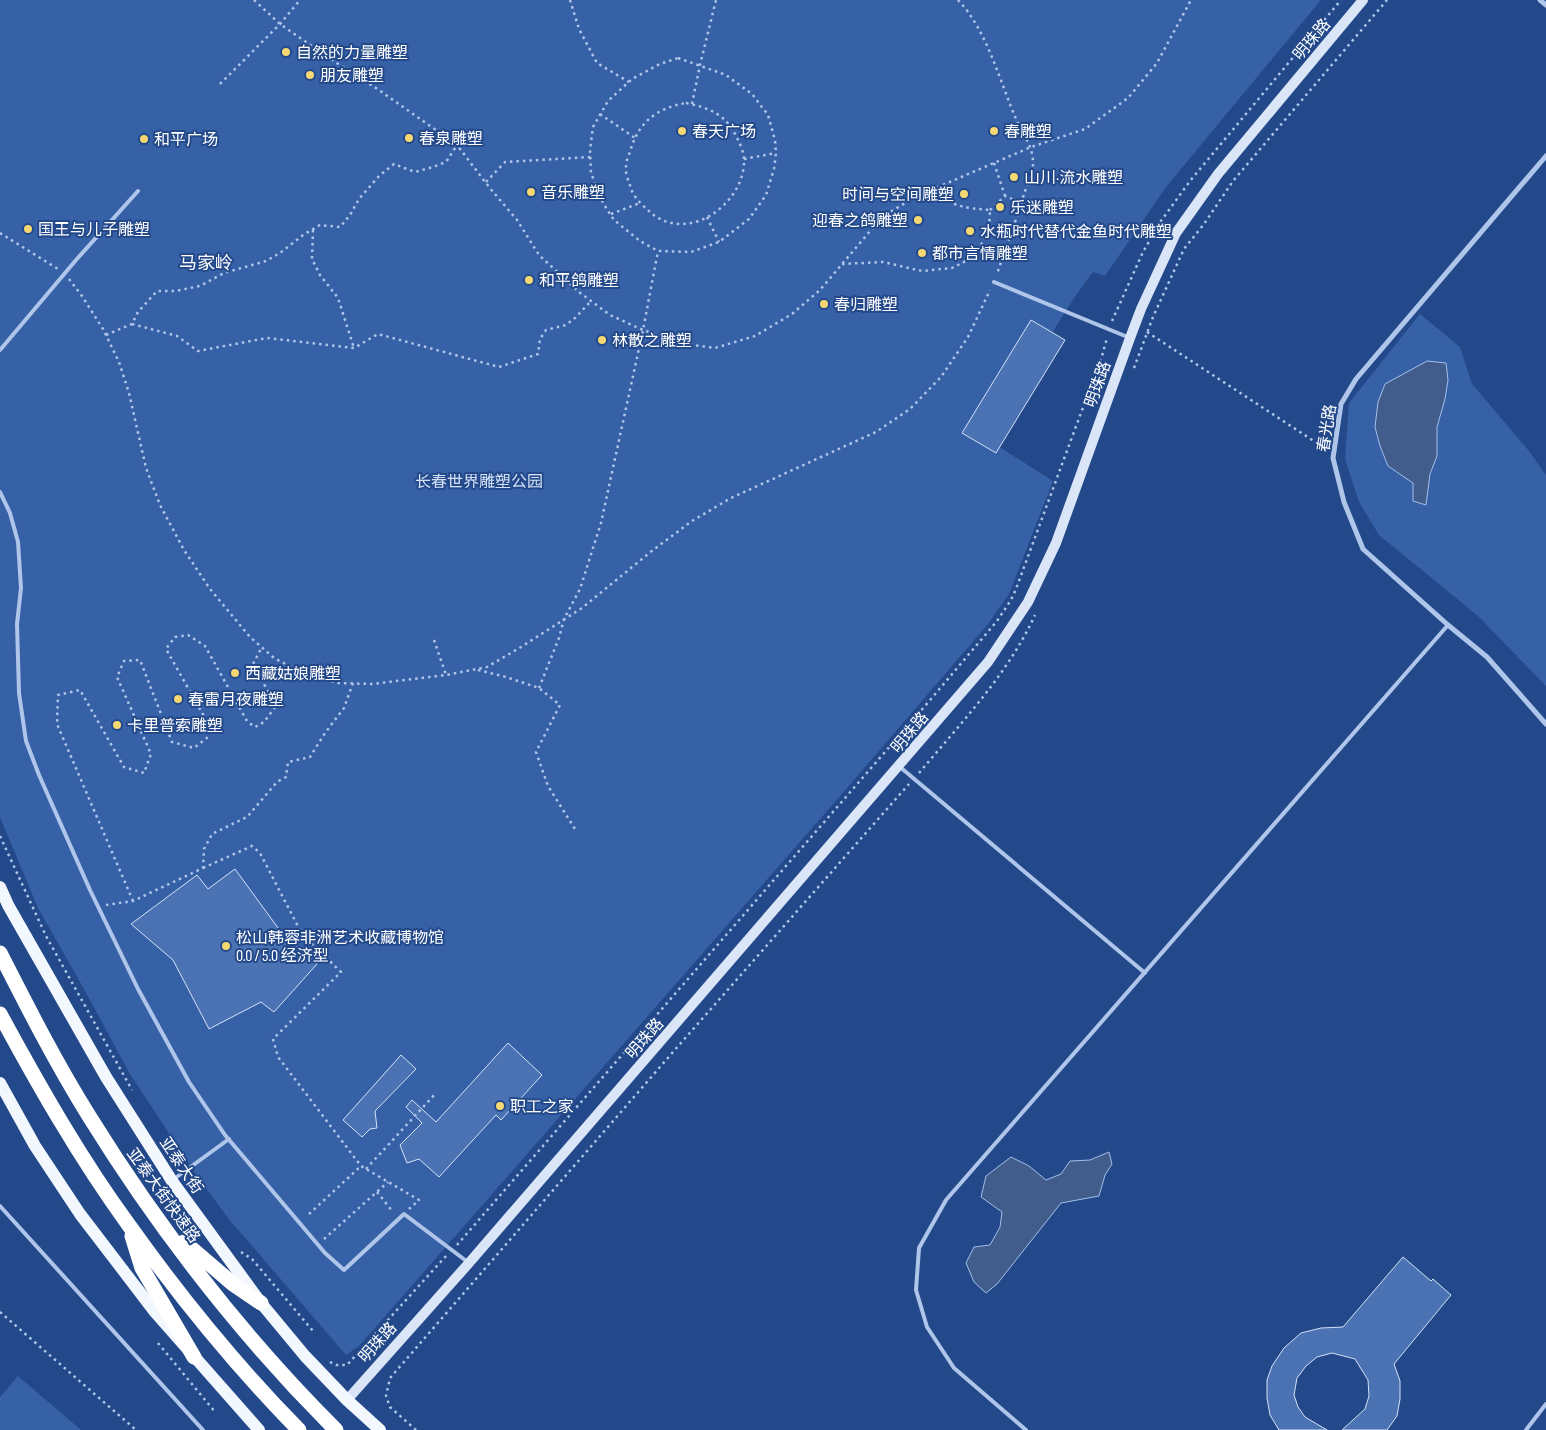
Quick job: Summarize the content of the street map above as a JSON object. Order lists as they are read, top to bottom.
{
  "streets": {
    "highway": ["亚泰大街快速路"],
    "main road": ["亚泰大街"],
    "street": ["明珠路", "春光路"]
  },
  "crossings": [
    ["明珠路", "亚泰大街"]
  ],
  "districts": ["马家岭"],
  "parks": ["长春世界雕塑公园"],
  "places": [
    "自然的力量雕塑",
    "朋友雕塑",
    "春天广场",
    "春雕塑",
    "春泉雕塑",
    "和平广场",
    "山川·流水雕塑",
    "音乐雕塑",
    "时间与空间雕塑",
    "乐迷雕塑",
    "迎春之鸽雕塑",
    "国王与儿子雕塑",
    "水瓶时代替代金鱼时代雕塑",
    "都市言情雕塑",
    "和平鸽雕塑",
    "春归雕塑",
    "林散之雕塑",
    "西藏姑娘雕塑",
    "春雷月夜雕塑",
    "卡里普索雕塑",
    "松山韩蓉非洲艺术收藏博物馆 0.0 / 5.0 经济型",
    "职工之家"
  ]
}
